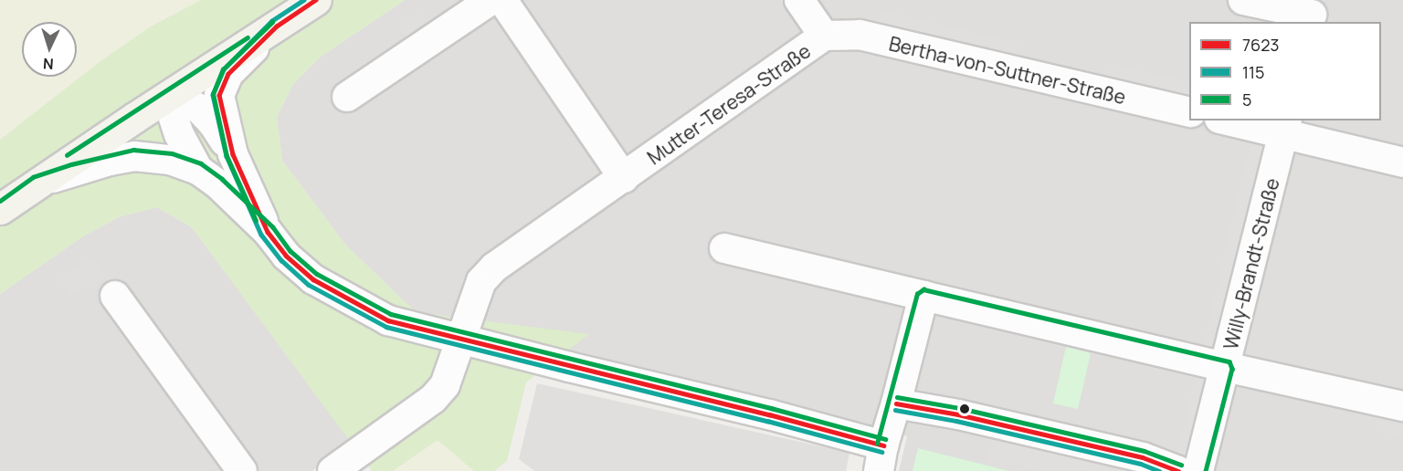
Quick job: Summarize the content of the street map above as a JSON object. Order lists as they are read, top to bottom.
{
  "streets": {
    "street": ["Bertha-von-Suttner-Straße", "Mutter-Teresa-Straße", "Willy-Brandt-Straße"]
  },
  "crossings": [
    ["Bertha-von-Suttner-Straße", "Mutter-Teresa-Straße"]
  ],
  "lines": ["transit line 7623", "transit line 115", "transit line 5"],
  "legend": ["7623", "115", "5"],
  "north": "bottom"
}
